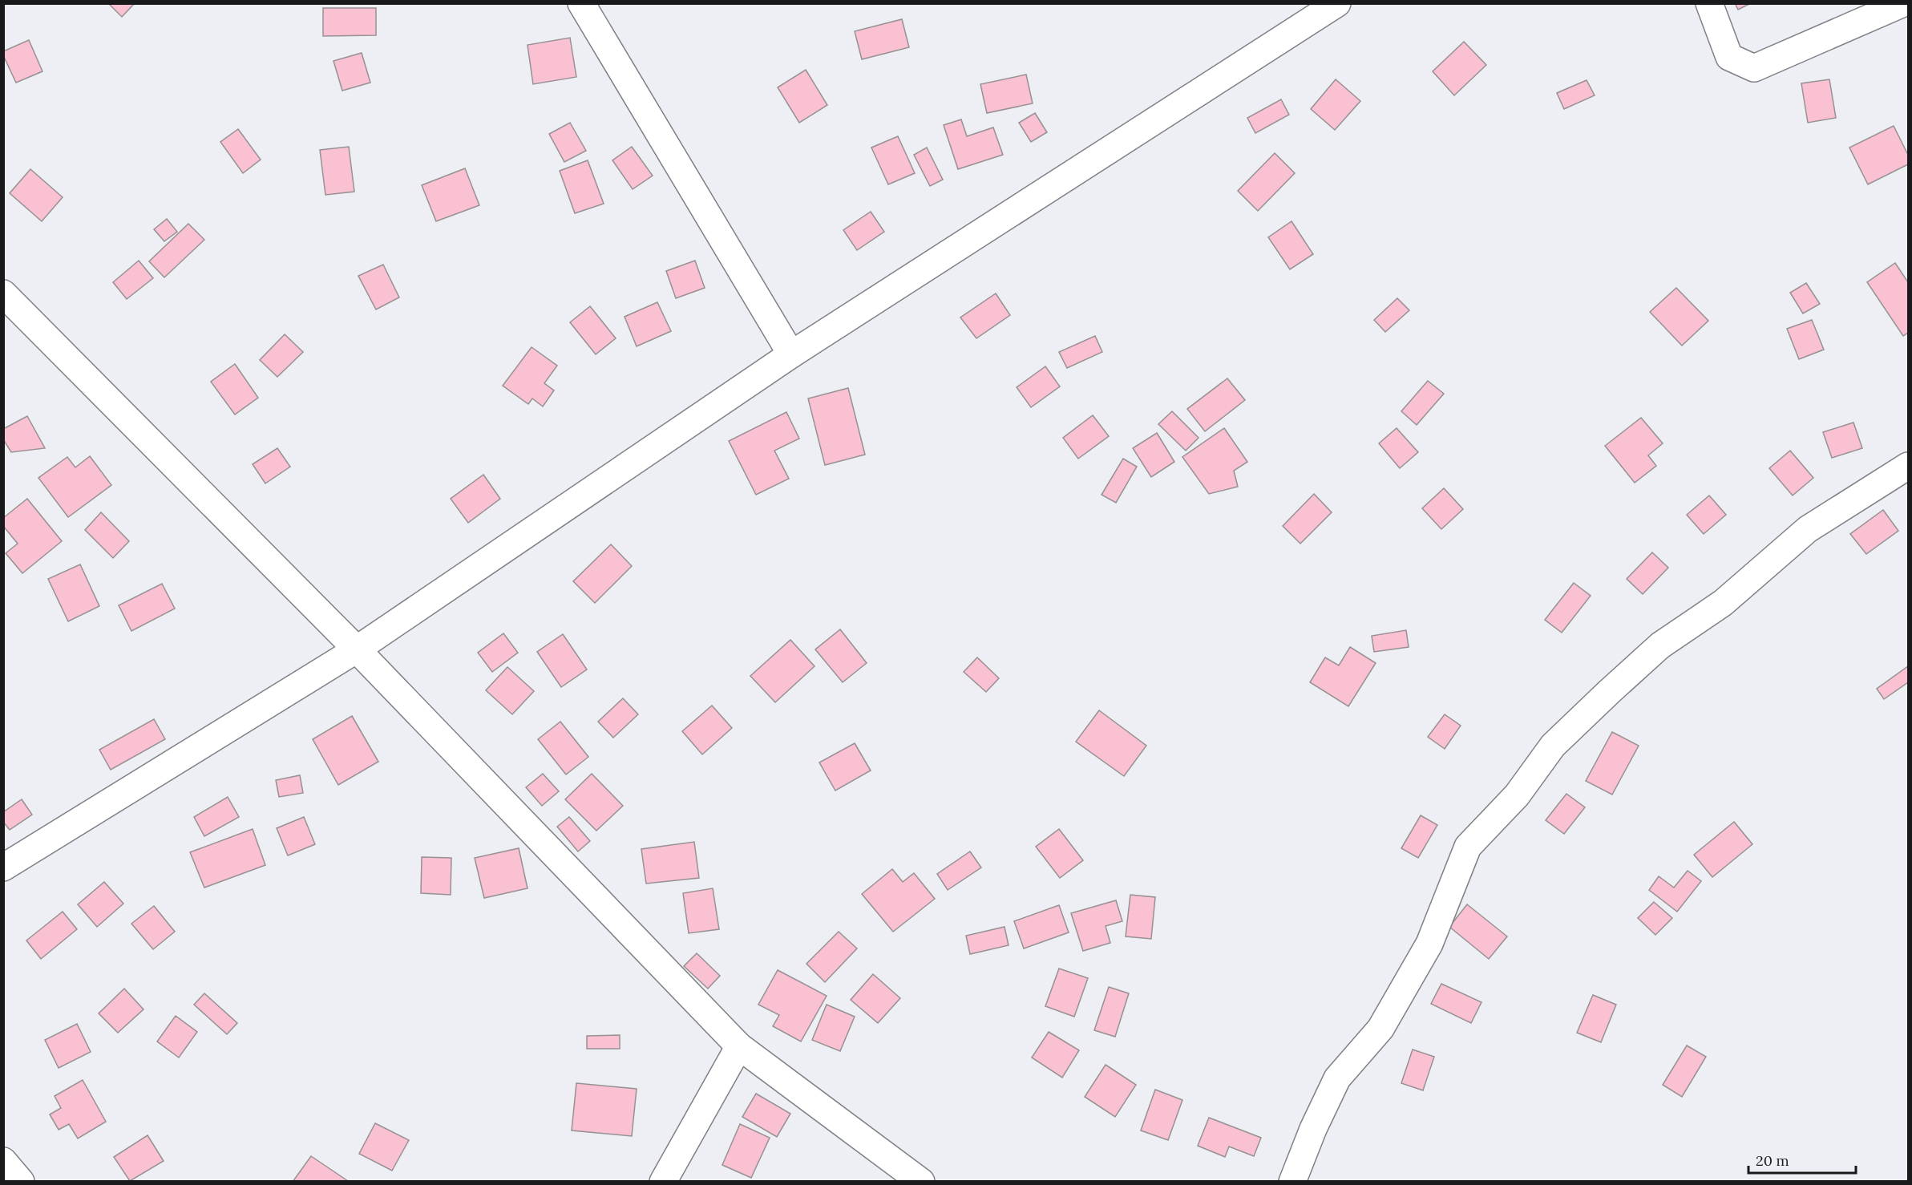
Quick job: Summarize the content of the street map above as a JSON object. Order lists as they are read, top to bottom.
{
  "scale_bar": "20 m"
}
